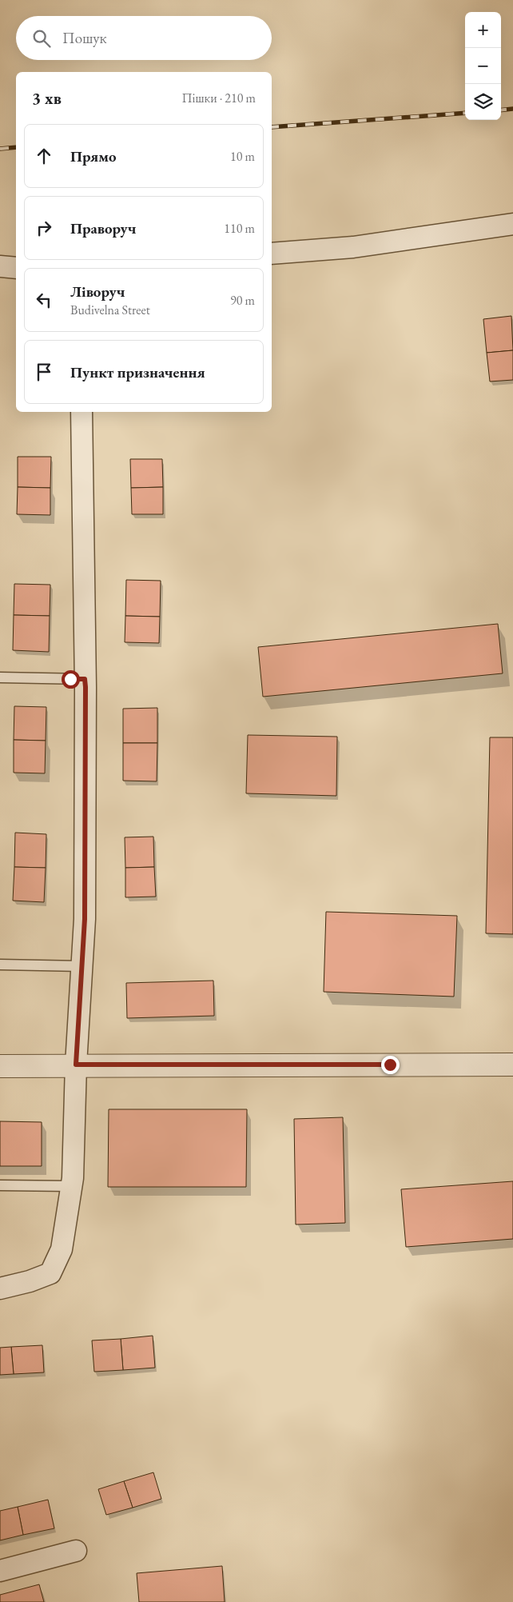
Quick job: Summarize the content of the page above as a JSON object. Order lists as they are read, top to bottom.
{
  "page": {
    "map_buttons": ["+", "−"],
    "search": "Пошук",
    "heading": ["3 хв", "Пішки · 210 m"],
    "list": [
      ["Прямо", "10 m"],
      ["Праворуч", "110 m"],
      ["Ліворуч", "Budivelna Street", "90 m"],
      "Пункт призначення"
    ]
  }
}
